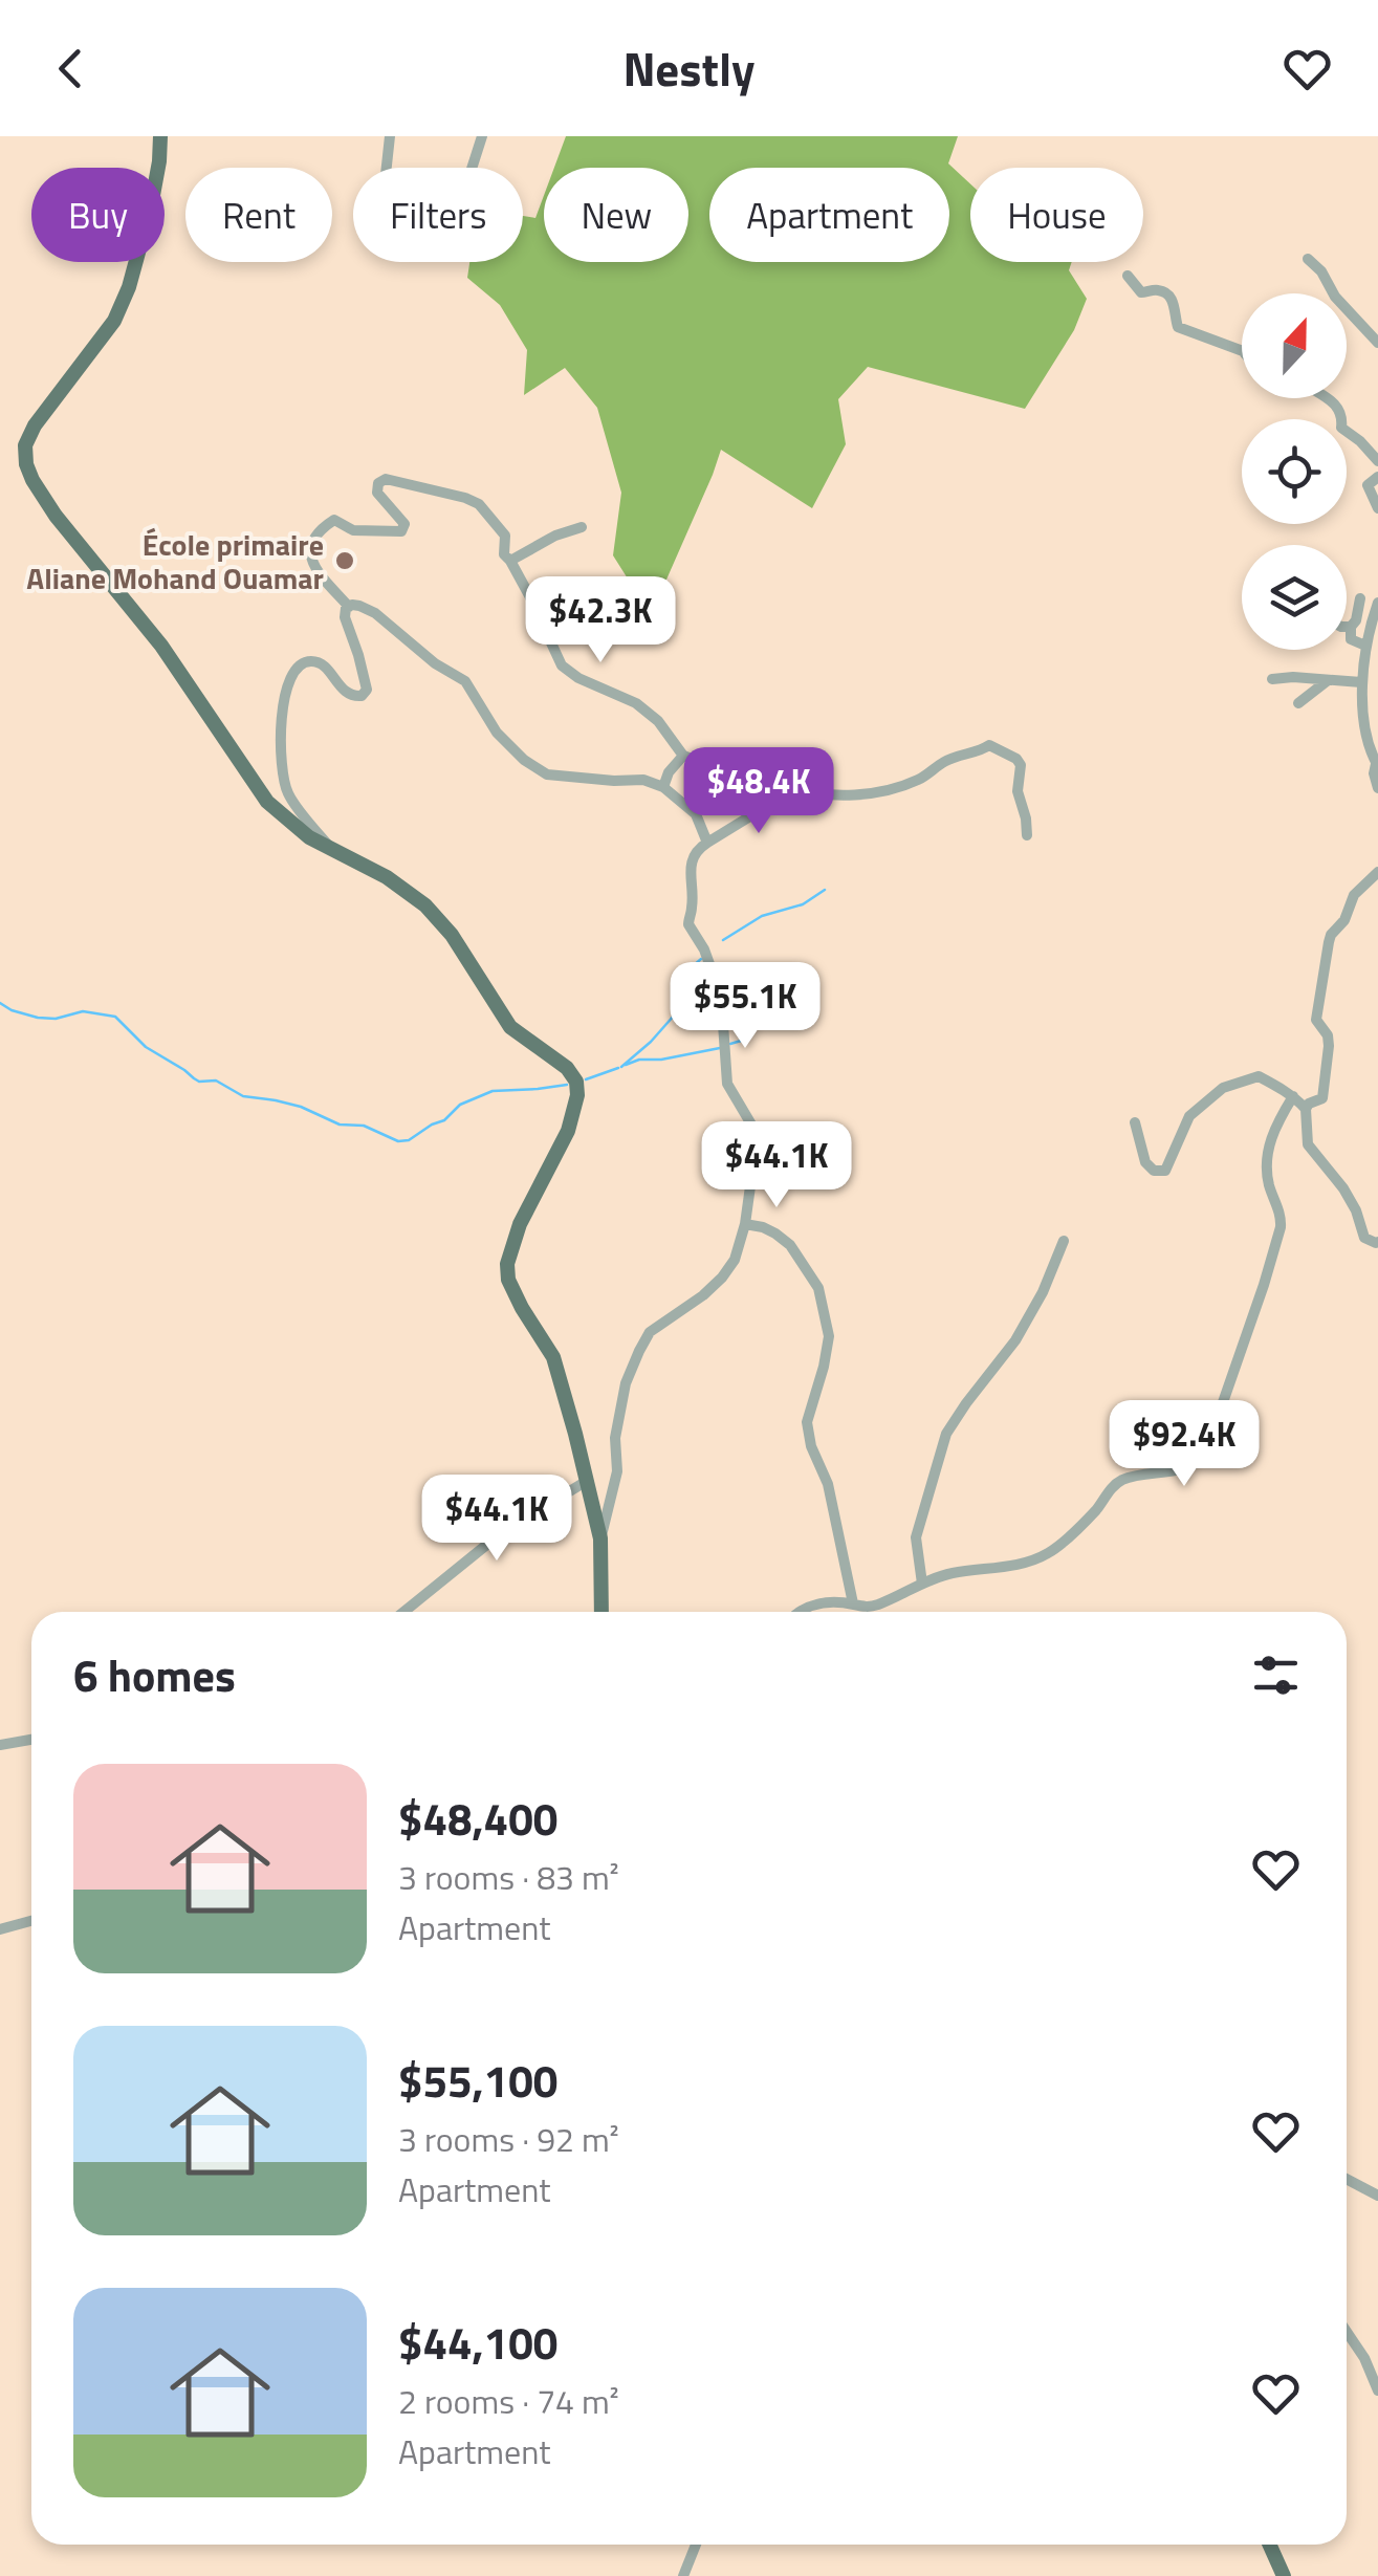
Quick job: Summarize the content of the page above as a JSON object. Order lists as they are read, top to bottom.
{
  "places": ["École primaire Aliane Mohand Ouamar"],
  "north": "top",
  "page": {
    "header": "Nestly",
    "chip": [
      "Buy",
      "Rent",
      "Filters",
      "New",
      "Apartment",
      "House"
    ],
    "price": [
      "$42.3K",
      "$48.4K",
      "$55.1K",
      "$44.1K",
      "$92.4K",
      "$44.1K"
    ],
    "heading": "6 homes",
    "list": [
      {
        "name": "$48,400",
        "note": "3 rooms · 83 m² · Apartment"
      },
      {
        "name": "$55,100",
        "note": "3 rooms · 92 m² · Apartment"
      },
      {
        "name": "$44,100",
        "note": "2 rooms · 74 m² · Apartment"
      }
    ]
  }
}
